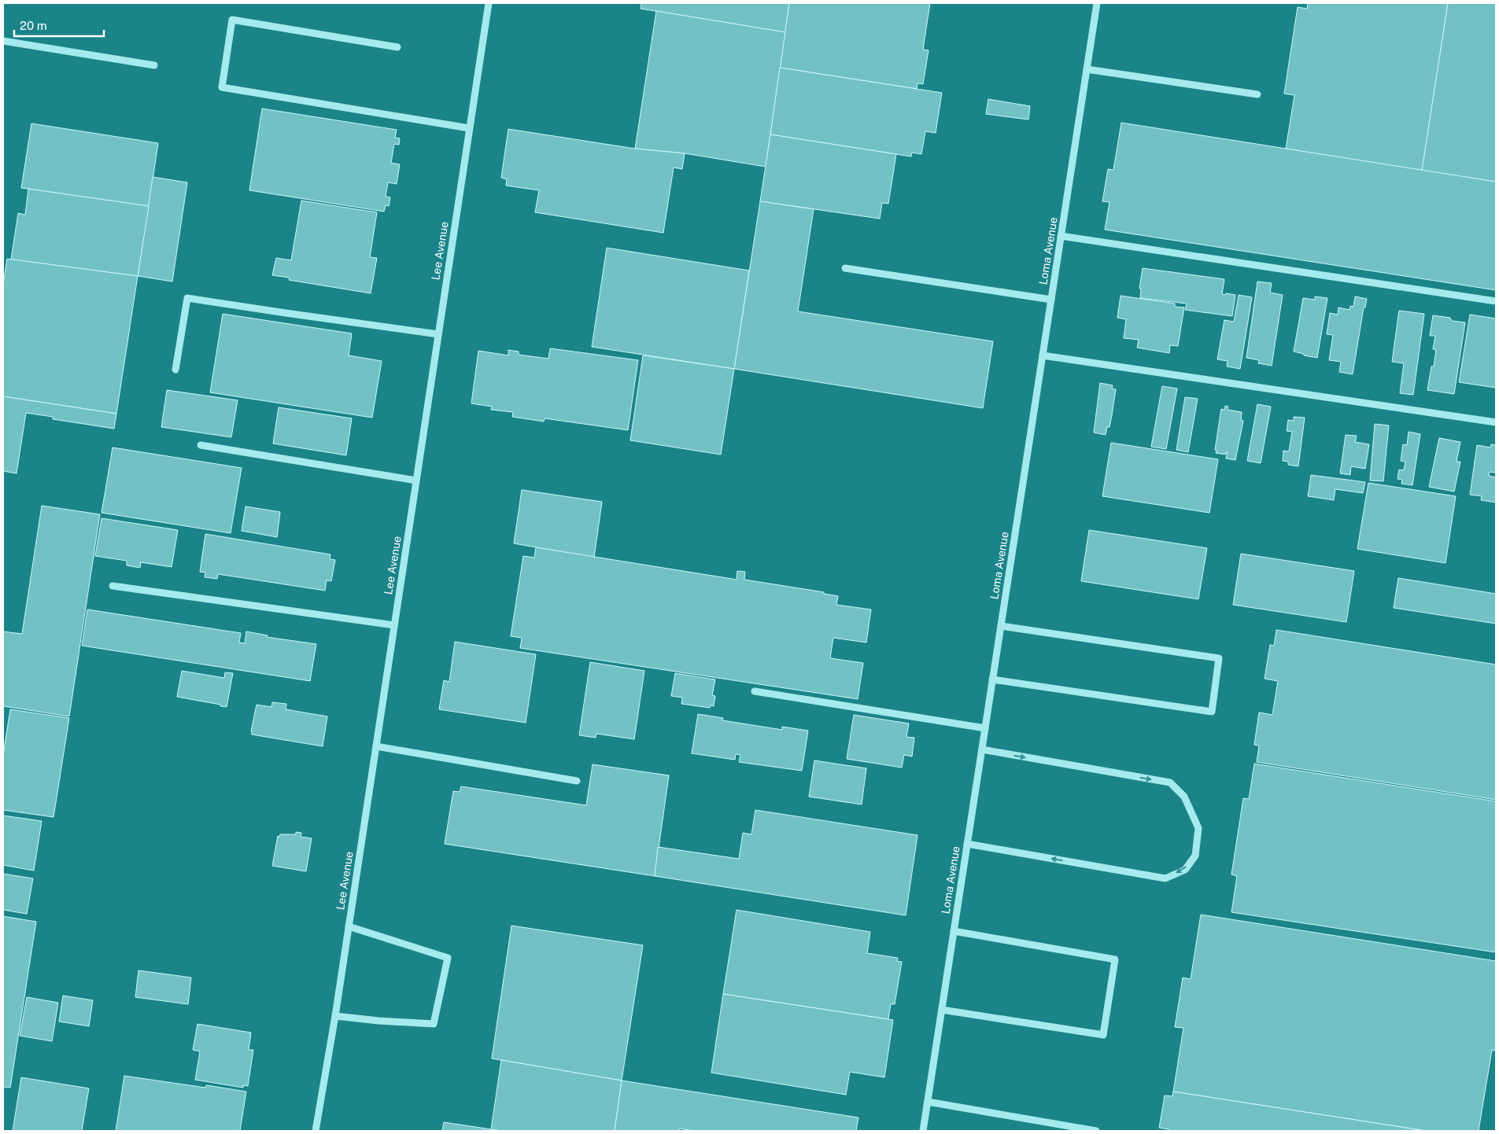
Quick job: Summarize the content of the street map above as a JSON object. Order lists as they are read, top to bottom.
{
  "streets": {
    "street": ["Lee Avenue", "Loma Avenue"]
  },
  "scale_bar": "20 m"
}
